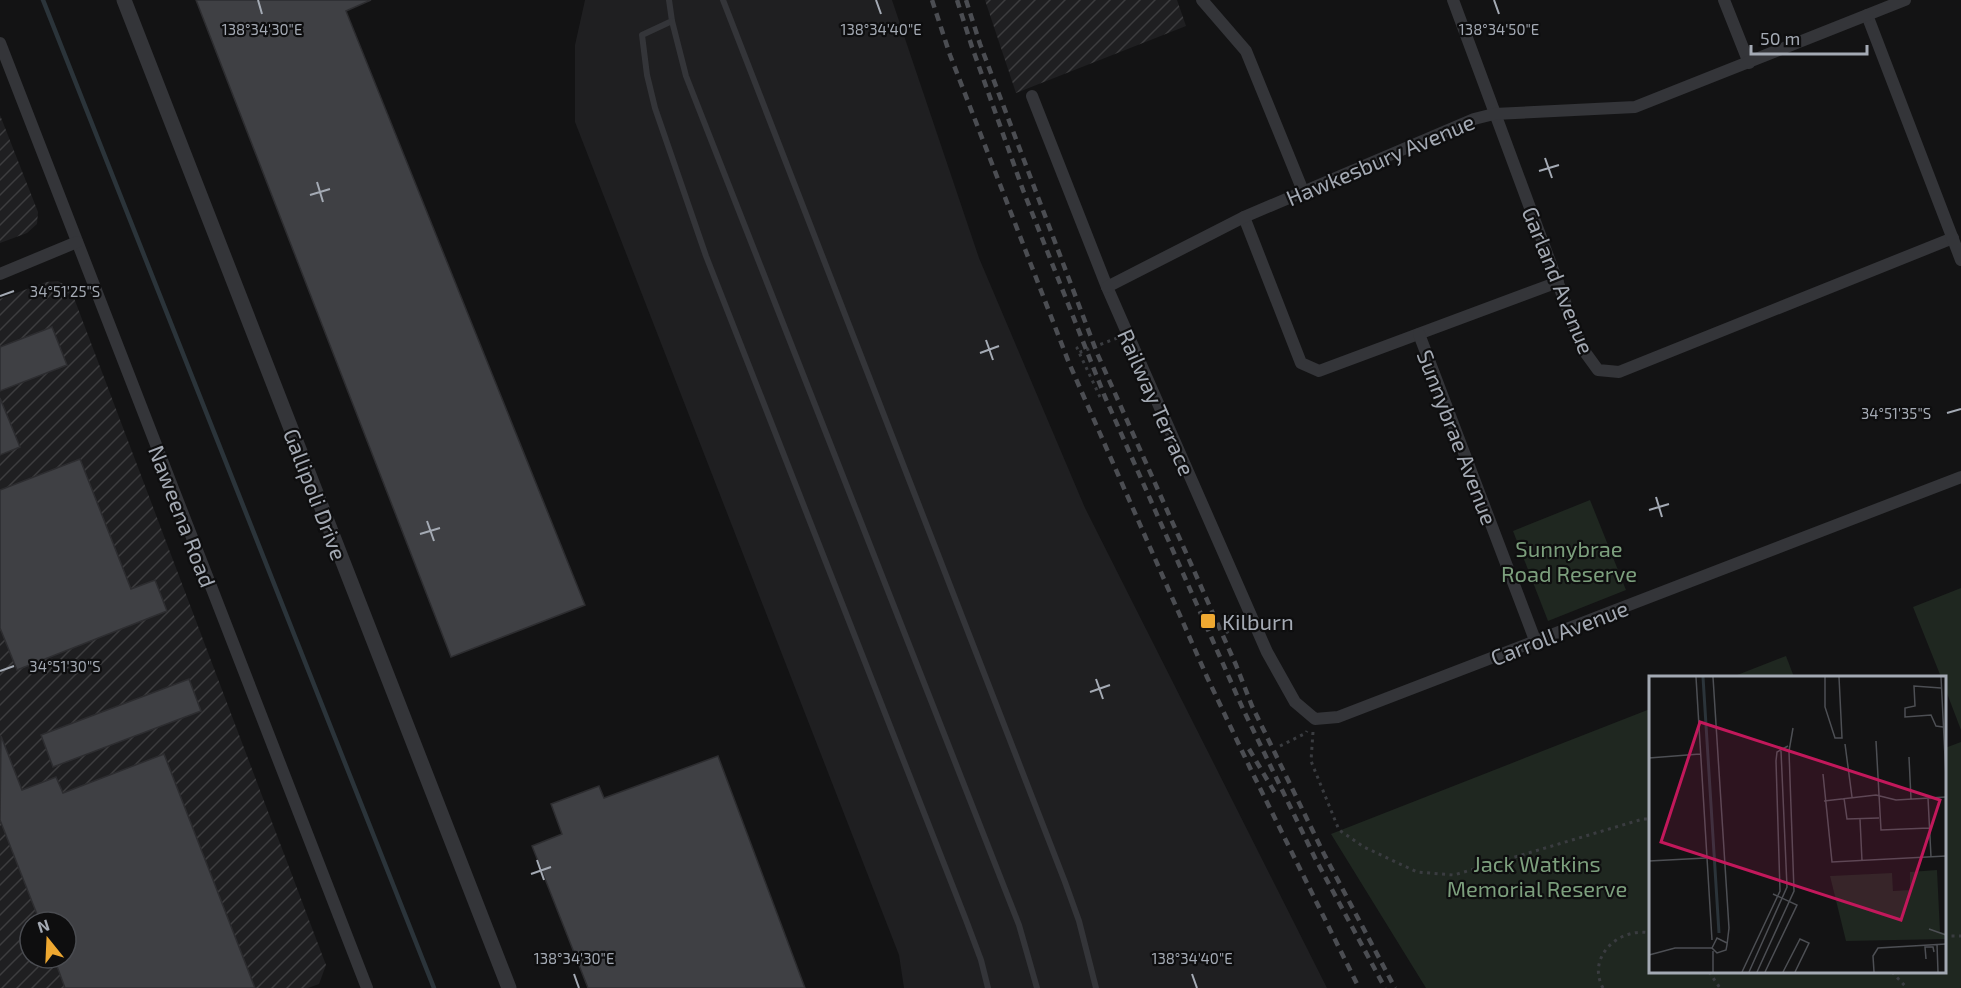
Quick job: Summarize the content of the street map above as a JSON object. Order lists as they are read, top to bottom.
{
  "streets": {
    "street": [
      "Hawkesbury Avenue",
      "Garland Avenue",
      "Railway Terrace",
      "Sunnybrae Avenue",
      "Gallipoli Drive",
      "Naweena Road",
      "Carroll Avenue"
    ]
  },
  "crossings": [
    ["Hawkesbury Avenue", "Garland Avenue"],
    ["Hawkesbury Avenue", "Railway Terrace"],
    ["Railway Terrace", "Carroll Avenue"],
    ["Sunnybrae Avenue", "Carroll Avenue"]
  ],
  "parks": ["Sunnybrae Road Reserve", "Jack Watkins Memorial Reserve"],
  "places": {
    "transit": ["Kilburn"]
  },
  "scale_bar": "50 m",
  "north": "top",
  "coordinates": [
    "138°34'30\"E",
    "138°34'40\"E",
    "138°34'50\"E",
    "34°51'25\"S",
    "34°51'35\"S",
    "34°51'30\"S"
  ]
}
